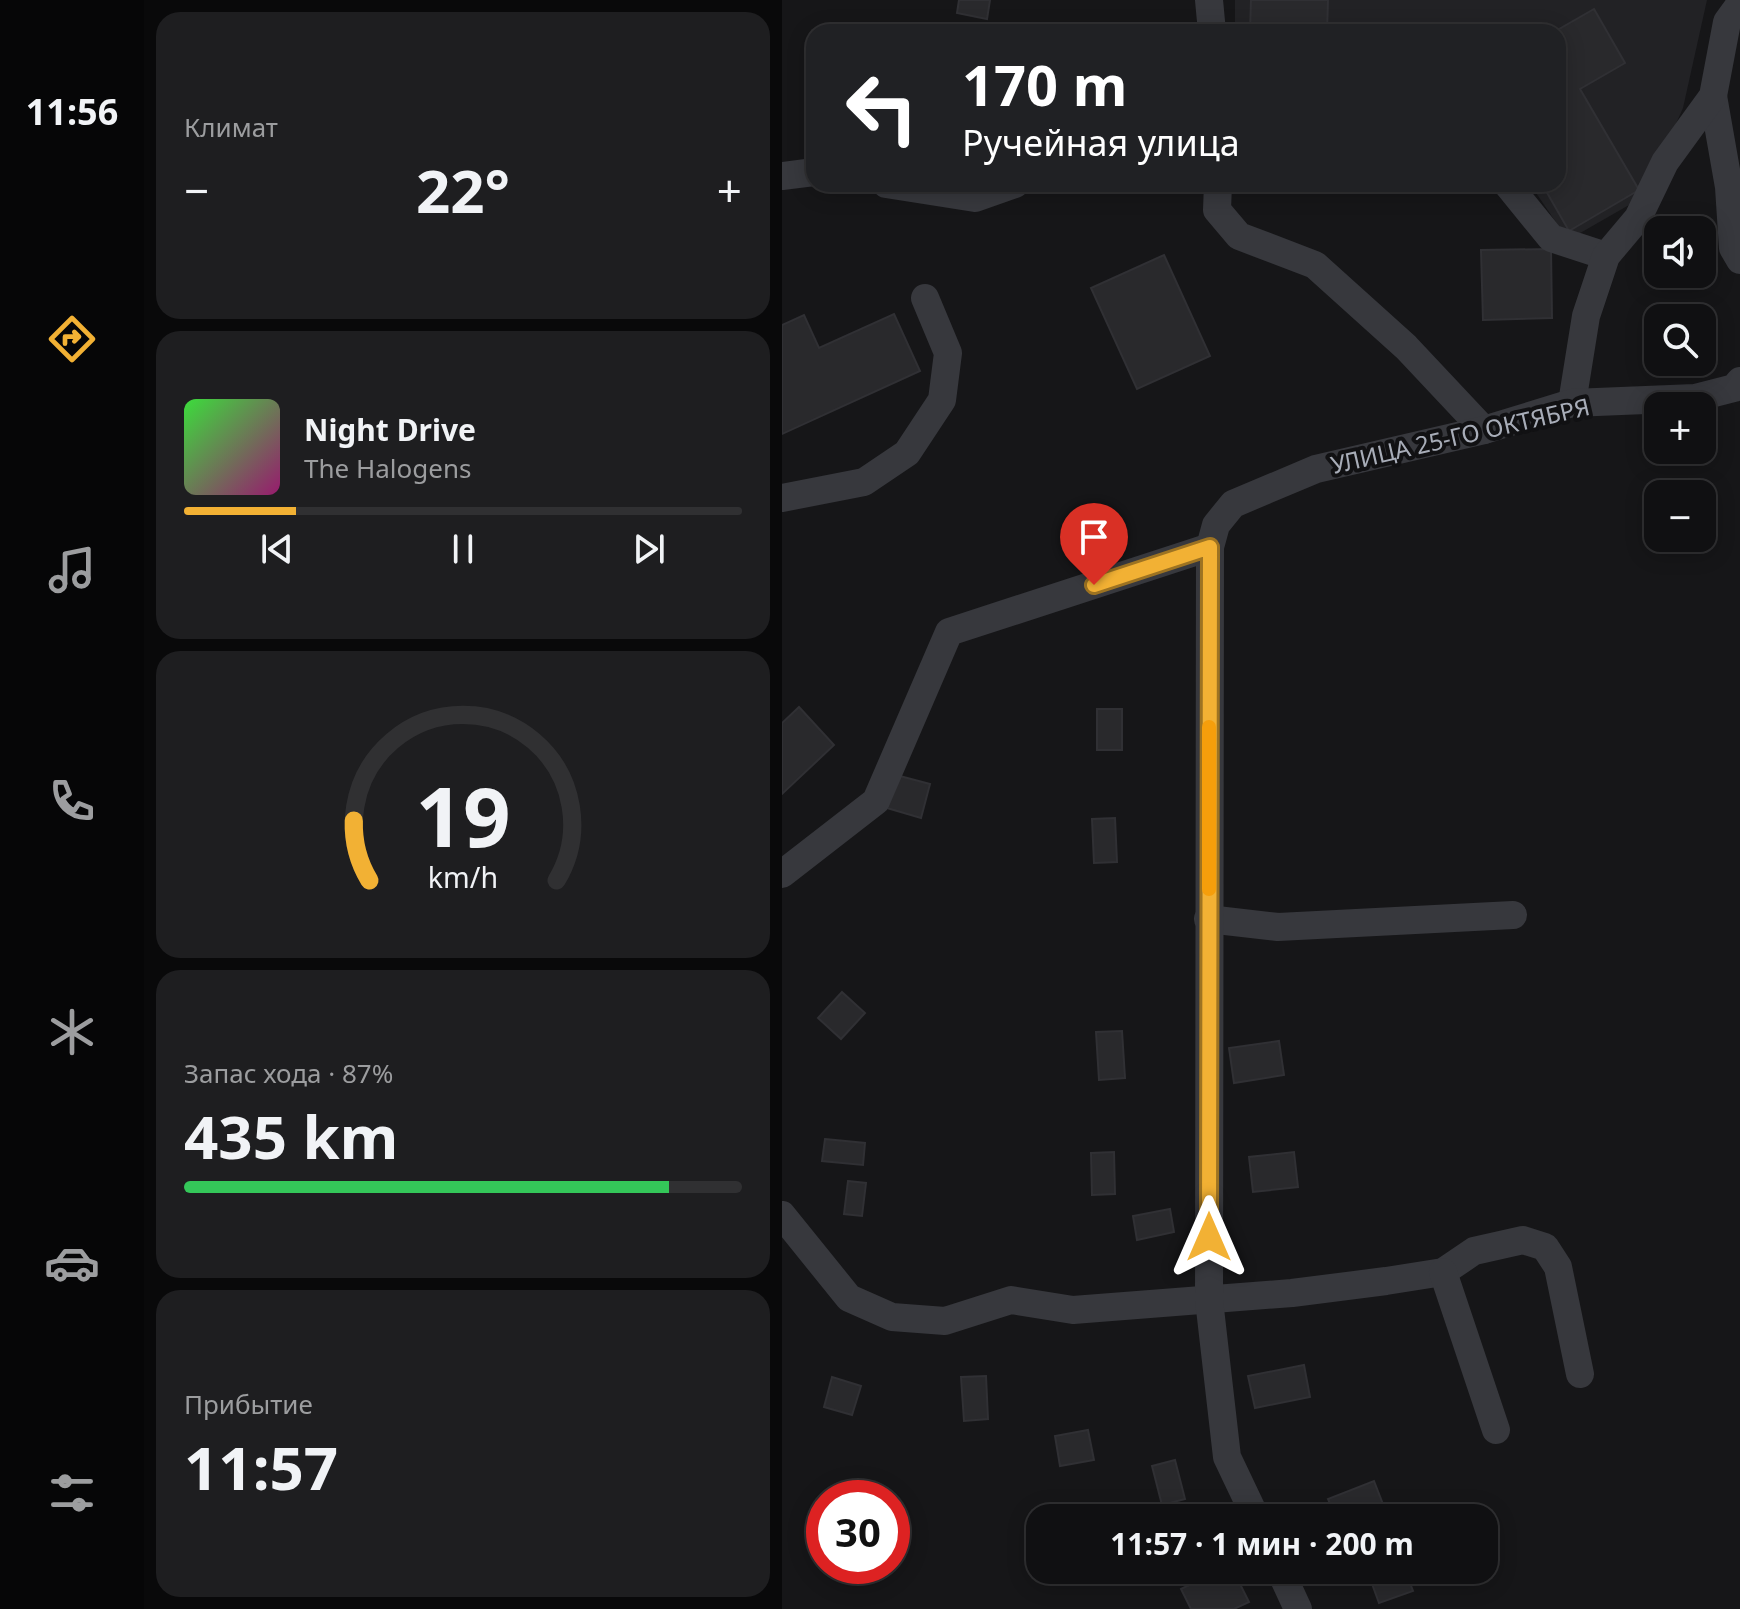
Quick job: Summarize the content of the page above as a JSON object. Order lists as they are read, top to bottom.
{
  "streets": {
    "street": ["УЛИЦА 25-ГО ОКТЯБРЯ"]
  },
  "page": {
    "tabs": "11:56",
    "tile": [
      "Климат",
      ["Запас хода · 87%", "435 km"],
      ["Прибытие", "11:57"]
    ],
    "turn": ["170 m", "Ручейная улица"],
    "heat": ["−", "22°", "+"],
    "map_buttons": ["+", "−"],
    "song": ["Night Drive", "The Halogens"],
    "limit": "30",
    "trip": "11:57 · 1 мин · 200 m",
    "gauge": ["19", "km/h"]
  }
}
